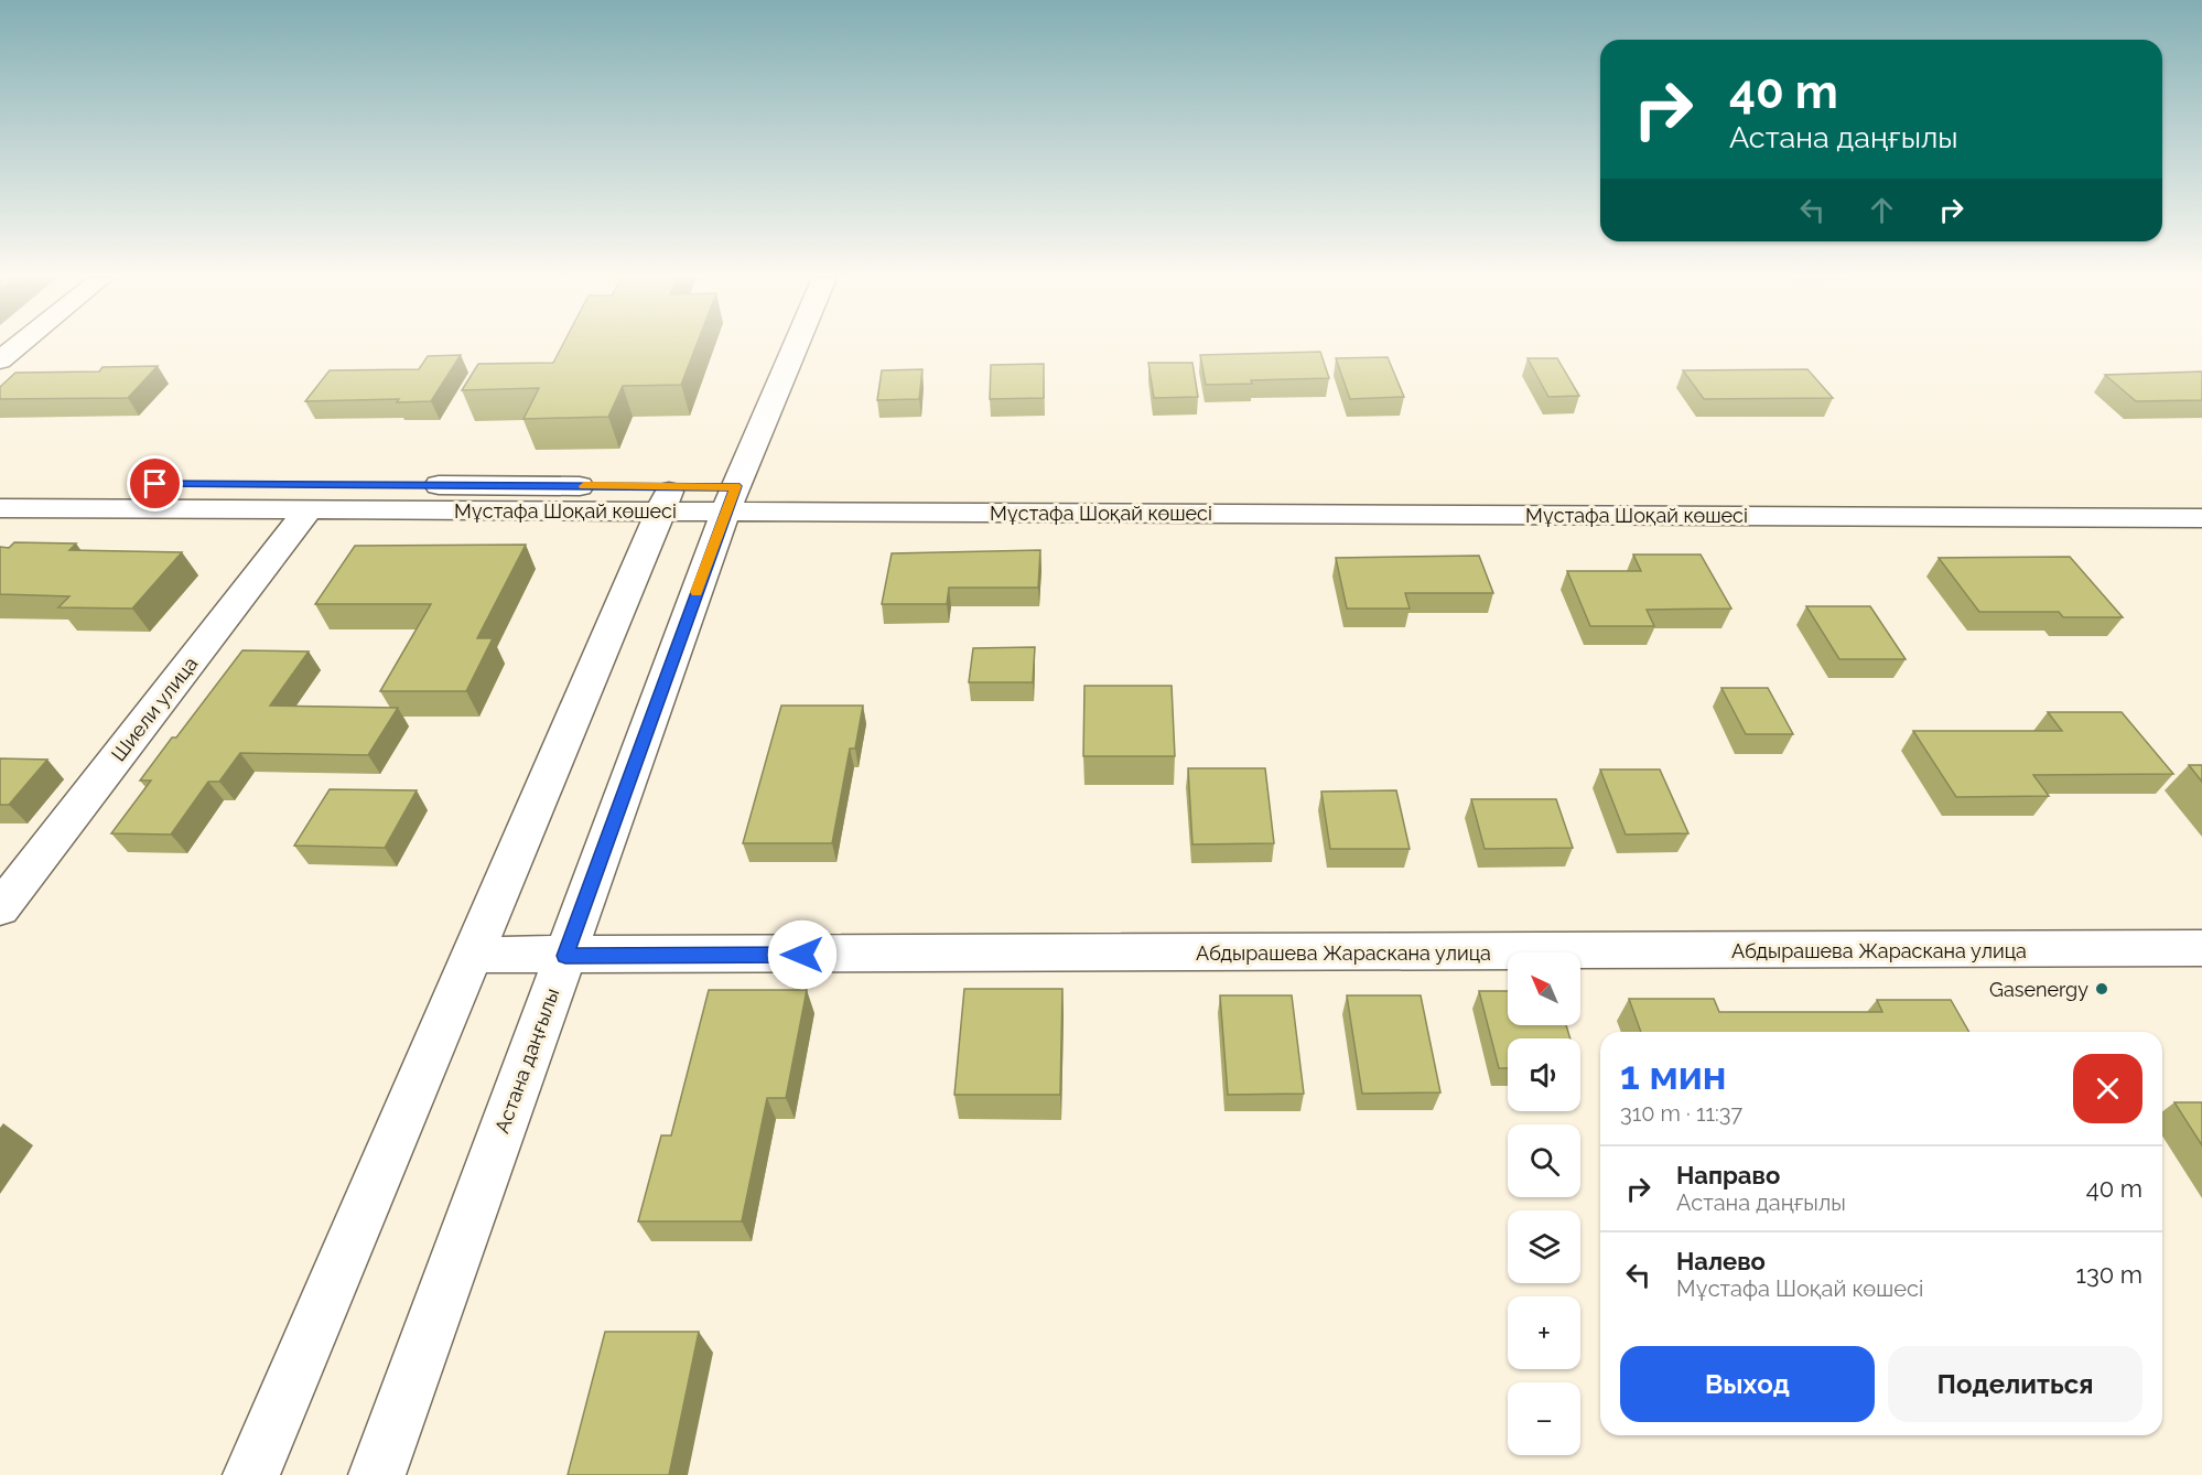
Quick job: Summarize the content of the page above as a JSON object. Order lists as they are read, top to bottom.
{
  "streets": {
    "street": [
      "Мұстафа Шоқай көшесі",
      "Шиели улица",
      "Абдырашева Жараскана улица",
      "Астана даңғылы"
    ]
  },
  "crossings": [
    ["Мұстафа Шоқай көшесі", "Шиели улица"],
    ["Мұстафа Шоқай көшесі", "Астана даңғылы"],
    ["Абдырашева Жараскана улица", "Астана даңғылы"]
  ],
  "places": ["Gasenergy"],
  "north": "top left",
  "page": {
    "turn": ["40 m", "Астана даңғылы"],
    "map_buttons": ["+", "−"],
    "heading": ["1 мин", "310 m · 11:37"],
    "list": [
      {
        "name": "Направо",
        "note": "Астана даңғылы",
        "value": "40 m"
      },
      {
        "name": "Налево",
        "note": "Мұстафа Шоқай көшесі",
        "value": "130 m"
      }
    ],
    "buttons": ["Выход", "Поделиться"]
  }
}
